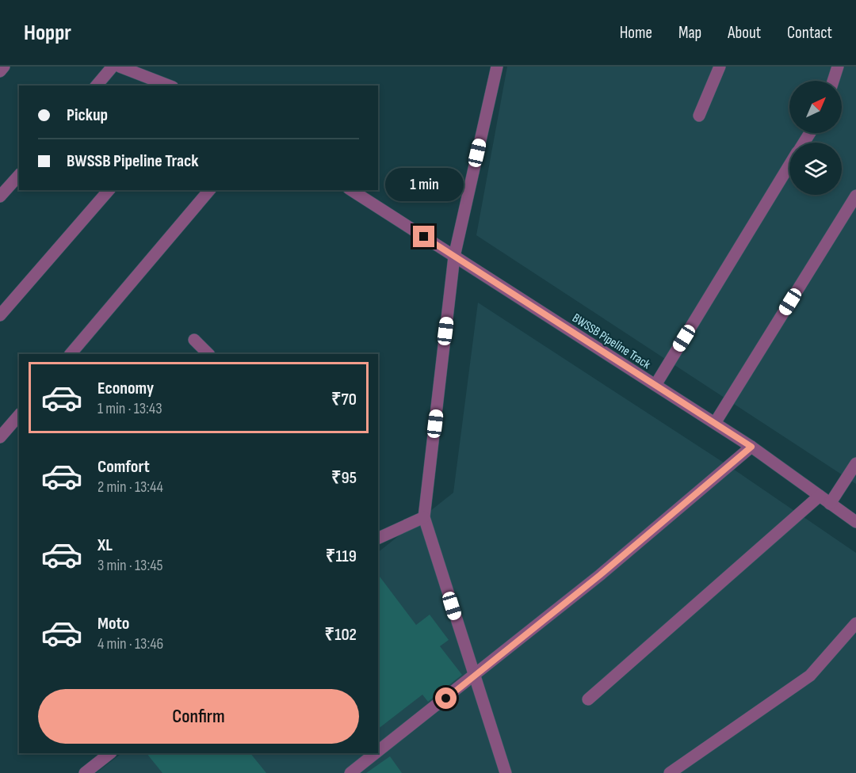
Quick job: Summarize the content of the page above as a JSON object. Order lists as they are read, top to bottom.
{
  "streets": {
    "street": ["BWSSB Pipeline Track"]
  },
  "north": "top right",
  "page": {
    "header": "Hoppr",
    "nav": [
      "Home",
      "Map",
      "About",
      "Contact"
    ],
    "banner": ["Pickup", "BWSSB Pipeline Track"],
    "bubble": "1 min",
    "list": [
      {
        "name": "Economy",
        "note": "1 min · 13:43",
        "value": "₹70"
      },
      {
        "name": "Comfort",
        "note": "2 min · 13:44",
        "value": "₹95"
      },
      {
        "name": "XL",
        "note": "3 min · 13:45",
        "value": "₹119"
      },
      {
        "name": "Moto",
        "note": "4 min · 13:46",
        "value": "₹102"
      }
    ],
    "buttons": "Confirm"
  }
}
